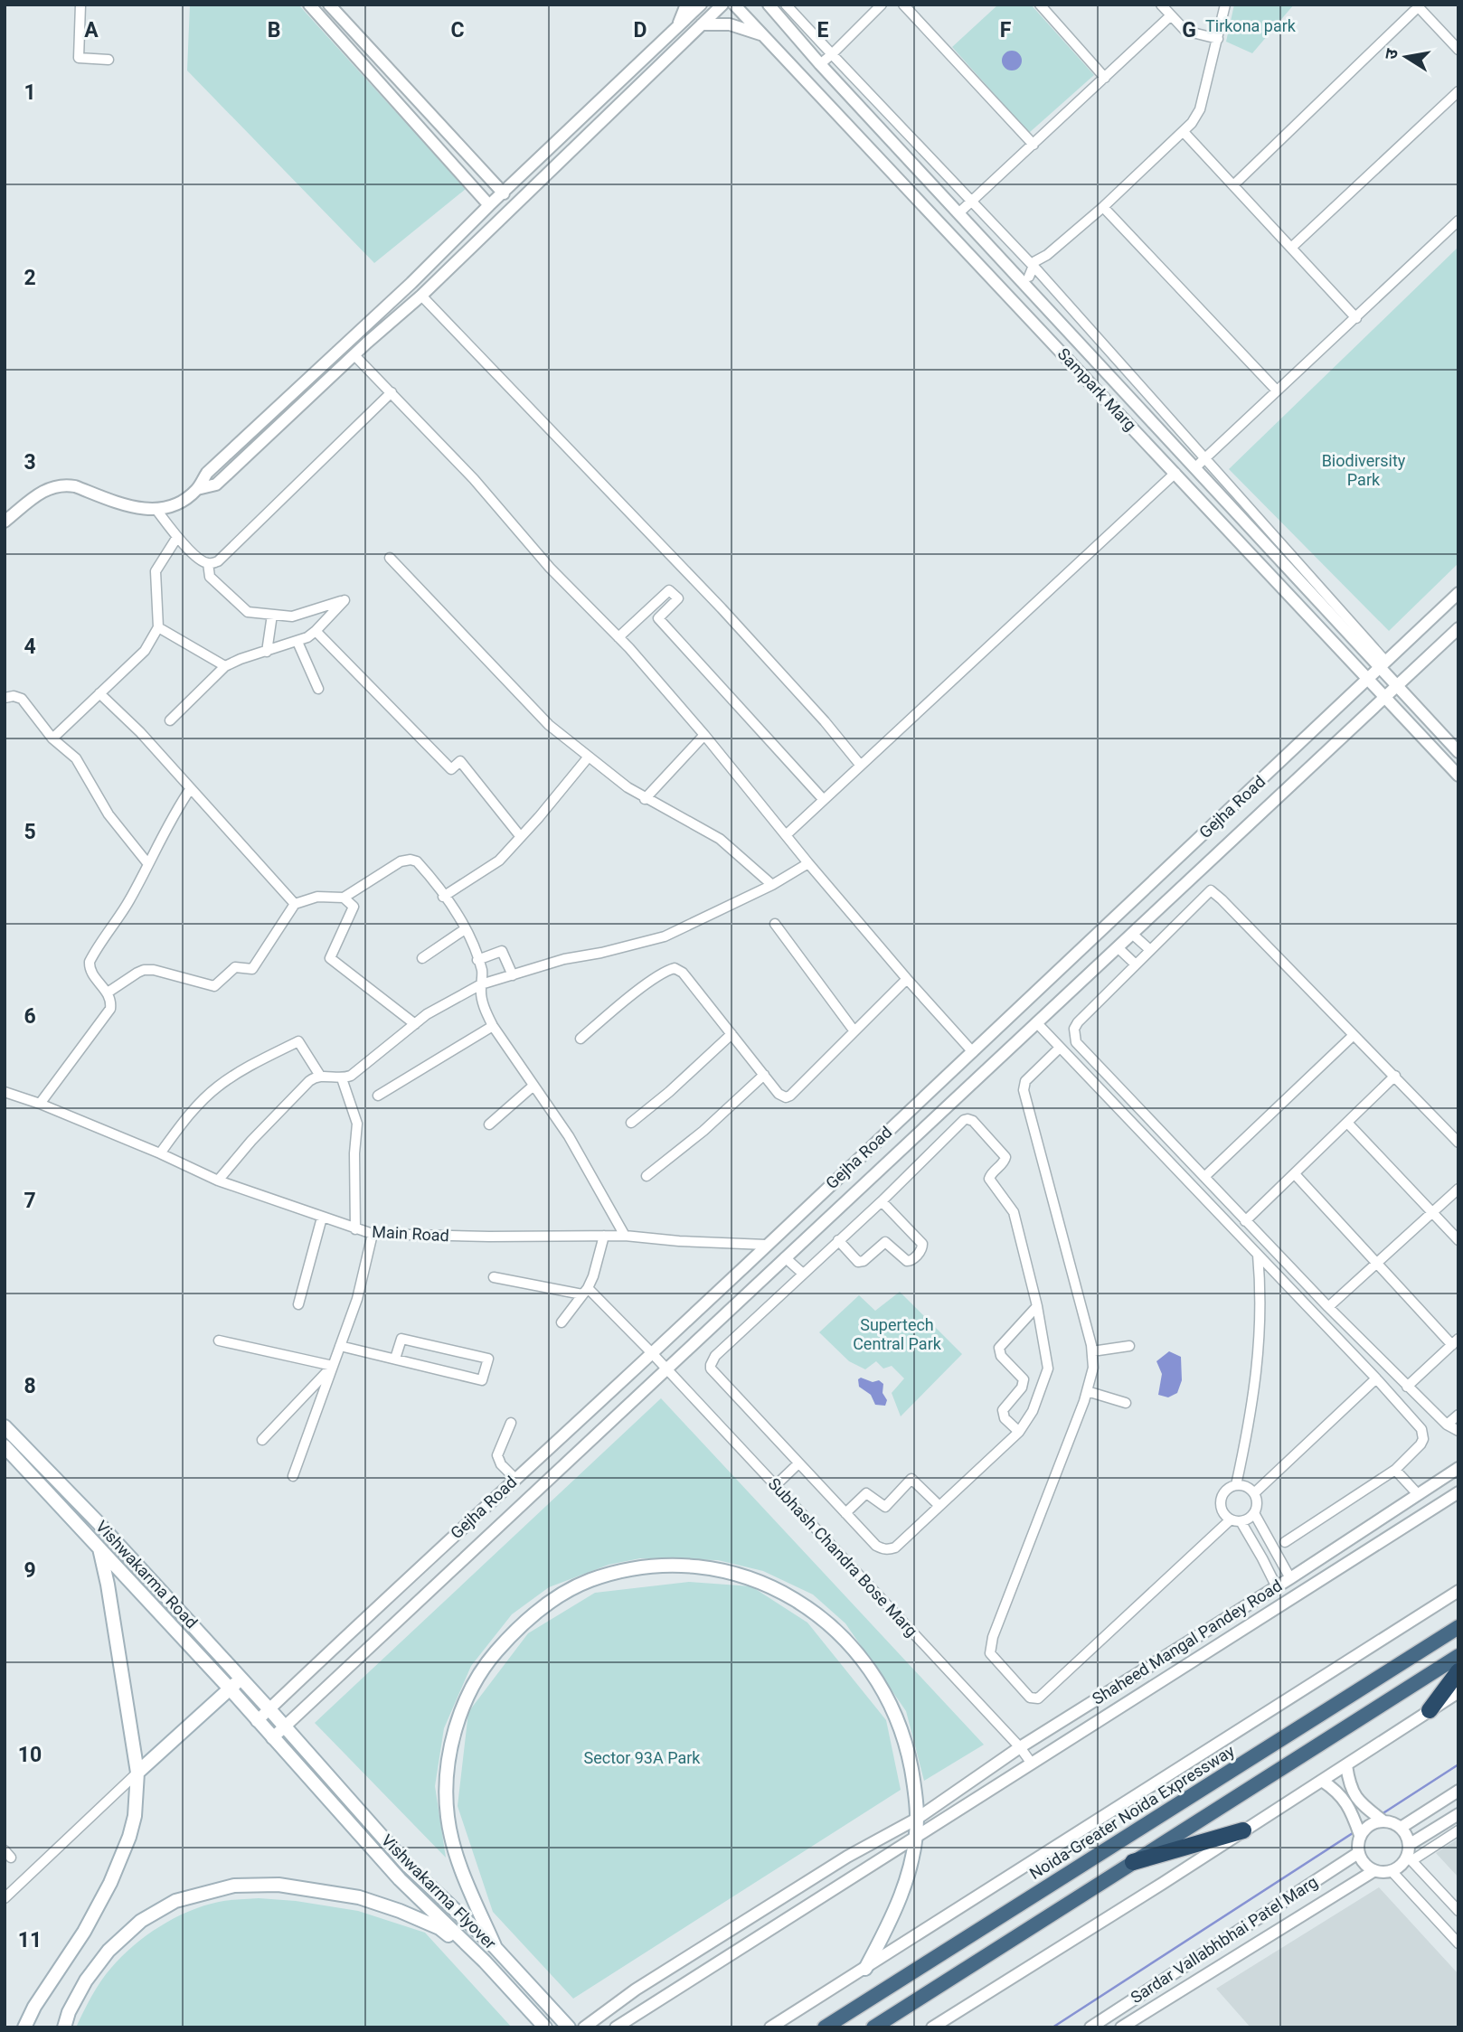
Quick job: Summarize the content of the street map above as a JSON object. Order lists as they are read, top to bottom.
{
  "streets": {
    "highway": ["Noida-Greater Noida Expressway"],
    "main road": ["Vishwakarma Road", "Vishwakarma Flyover"],
    "street": [
      "Sampark Marg",
      "Gejha Road",
      "Main Road",
      "Subhash Chandra Bose Marg",
      "Shaheed Mangal Pandey Road",
      "Sardar Vallabhbhai Patel Marg"
    ]
  },
  "crossings": [
    ["Sampark Marg", "Gejha Road"],
    ["Gejha Road", "Main Road"],
    ["Gejha Road", "Subhash Chandra Bose Marg"],
    ["Gejha Road", "Vishwakarma Road"],
    ["Gejha Road", "Vishwakarma Flyover"],
    ["Subhash Chandra Bose Marg", "Shaheed Mangal Pandey Road"],
    ["Vishwakarma Road", "Vishwakarma Flyover"]
  ],
  "parks": [
    "Tirkona park",
    "Biodiversity Park",
    "Supertech Central Park",
    "Sector 93A Park"
  ],
  "north": "left",
  "grid": {
    "columns": [
      "A",
      "B",
      "C",
      "D",
      "E",
      "F",
      "G"
    ],
    "rows": [
      "1",
      "2",
      "3",
      "4",
      "5",
      "6",
      "7",
      "8",
      "9",
      "10",
      "11"
    ]
  }
}
